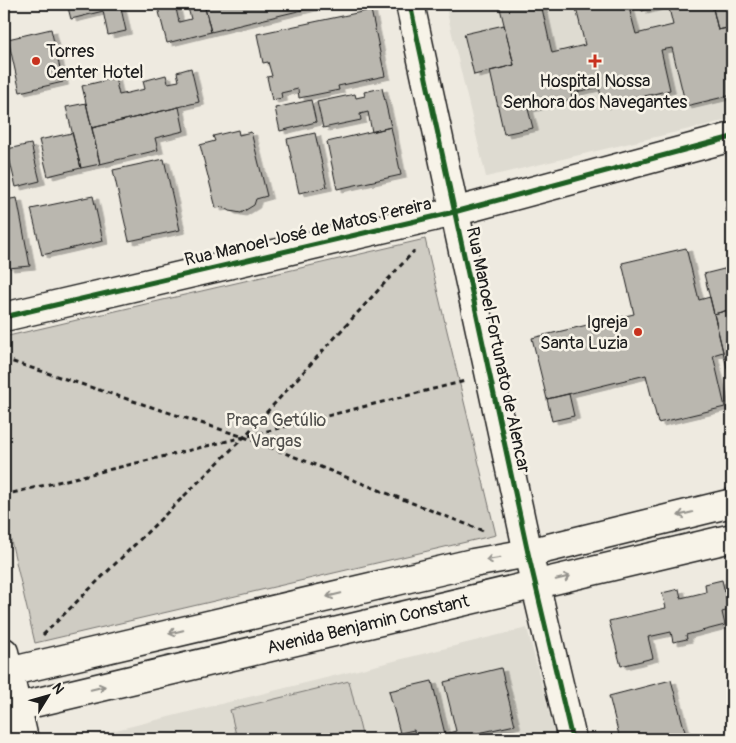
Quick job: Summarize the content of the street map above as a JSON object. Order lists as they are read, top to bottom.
{
  "streets": {
    "street": ["Rua Manoel José de Matos Pereira", "Rua Manoel Fortunato de Alencar", "Avenida Benjamin Constant"]
  },
  "crossings": [
    ["Rua Manoel José de Matos Pereira", "Rua Manoel Fortunato de Alencar"],
    ["Rua Manoel Fortunato de Alencar", "Avenida Benjamin Constant"]
  ],
  "parks": ["Praça Getúlio Vargas"],
  "places": {
    "other": ["Torres Center Hotel", "Igreja Santa Luzia"],
    "health": ["Hospital Nossa Senhora dos Navegantes"]
  },
  "north": "top right"
}
